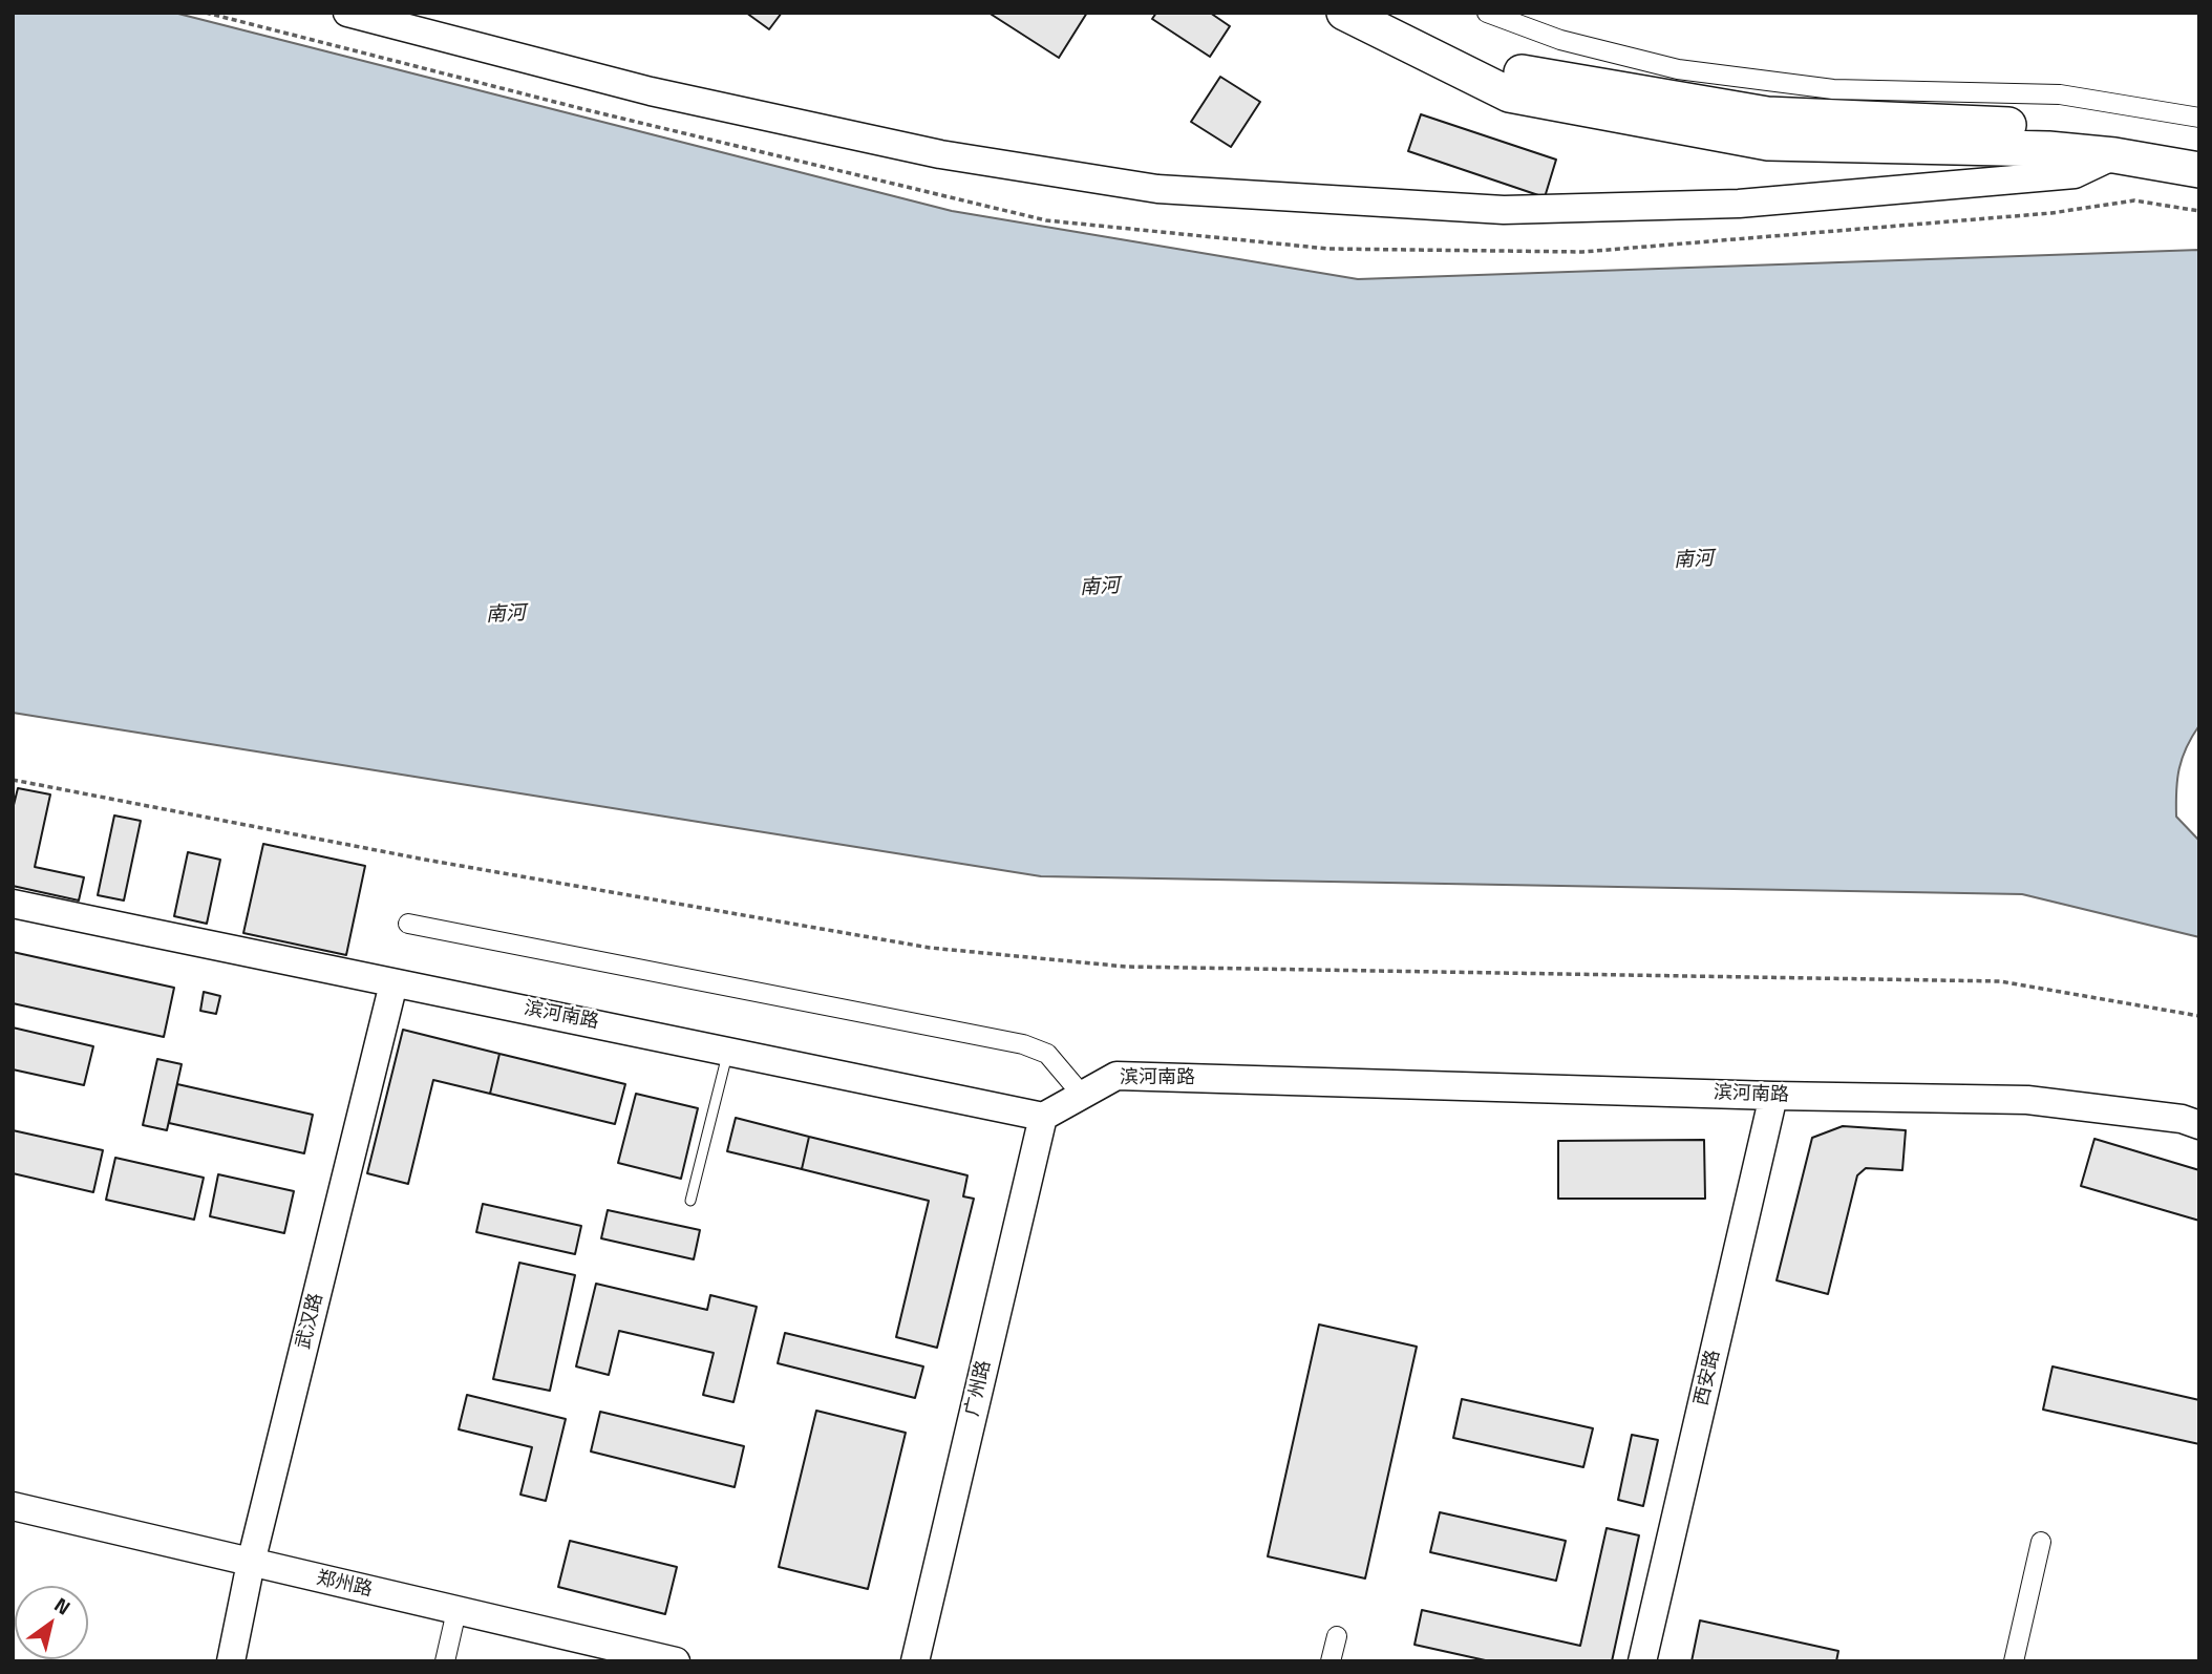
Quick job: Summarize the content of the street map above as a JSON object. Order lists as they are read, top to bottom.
{
  "streets": {
    "street": [
      "滨河南路",
      "武汉路",
      "西安路",
      "广州路",
      "郑州路"
    ]
  },
  "crossings": [
    ["滨河南路", "武汉路"],
    ["滨河南路", "西安路"],
    ["滨河南路", "广州路"],
    ["武汉路", "郑州路"]
  ],
  "water": ["南河"],
  "north": "top right"
}
